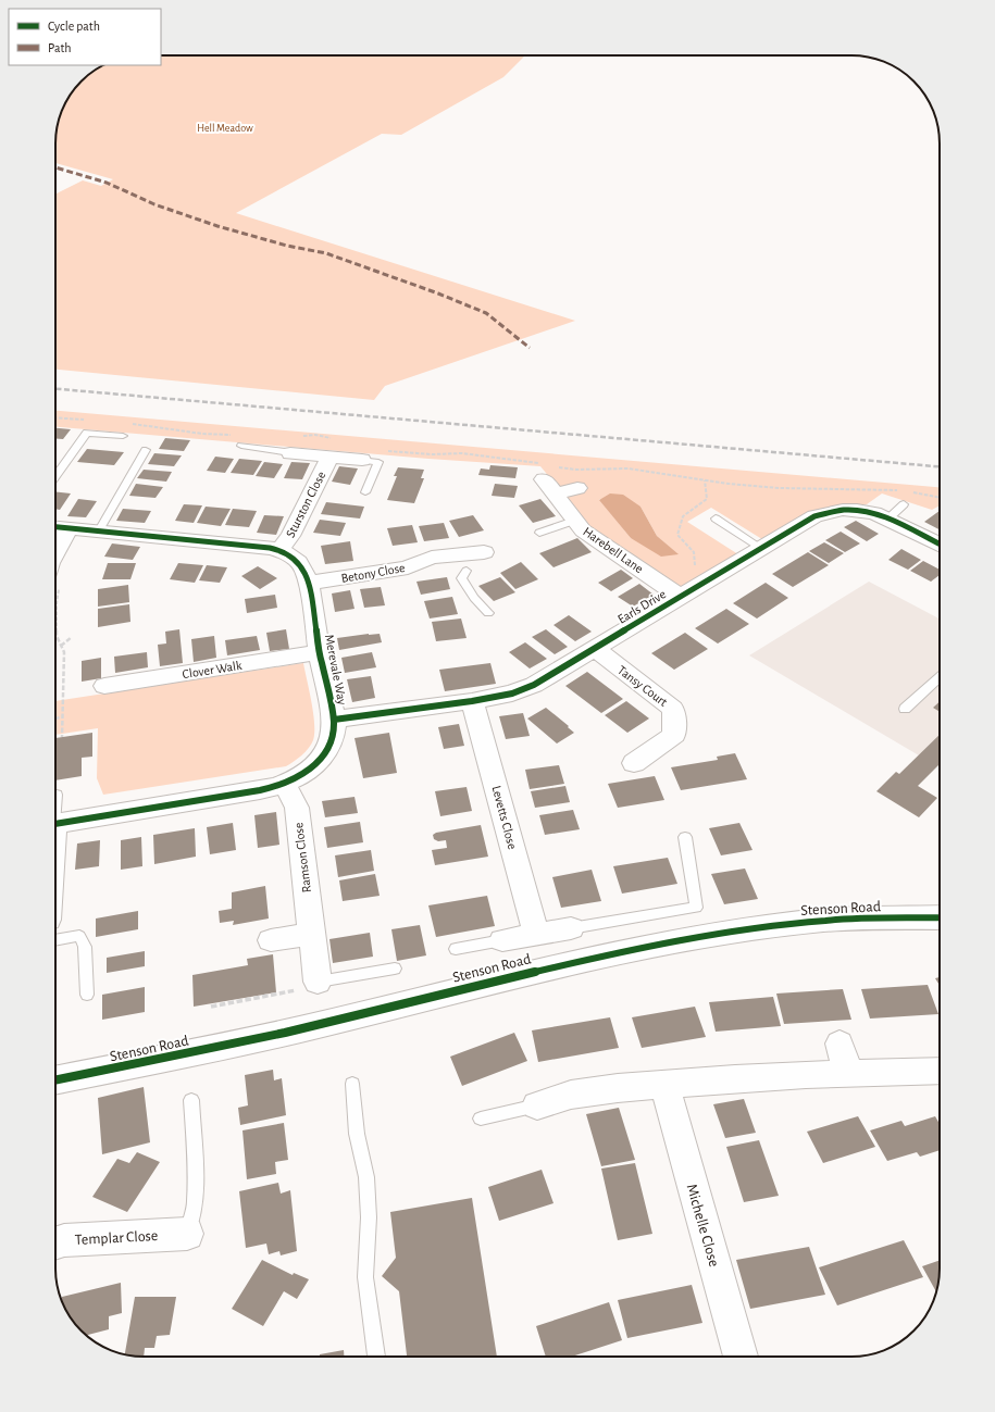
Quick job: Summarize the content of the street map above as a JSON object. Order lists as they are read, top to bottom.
{
  "streets": {
    "street": [
      "Sturston Close",
      "Harebell Lane",
      "Betony Close",
      "Earls Drive",
      "Clover Walk",
      "Merevale Way",
      "Tansy Court",
      "Levetts Close",
      "Ramson Close",
      "Stenson Road",
      "Michelle Close",
      "Templar Close"
    ]
  },
  "crossings": [
    ["Sturston Close", "Merevale Way"],
    ["Harebell Lane", "Earls Drive"],
    ["Betony Close", "Merevale Way"],
    ["Earls Drive", "Merevale Way"],
    ["Earls Drive", "Tansy Court"],
    ["Earls Drive", "Levetts Close"],
    ["Clover Walk", "Merevale Way"],
    ["Merevale Way", "Ramson Close"]
  ],
  "parks": ["Hell Meadow"],
  "legend": ["Cycle path", "Path"]
}
